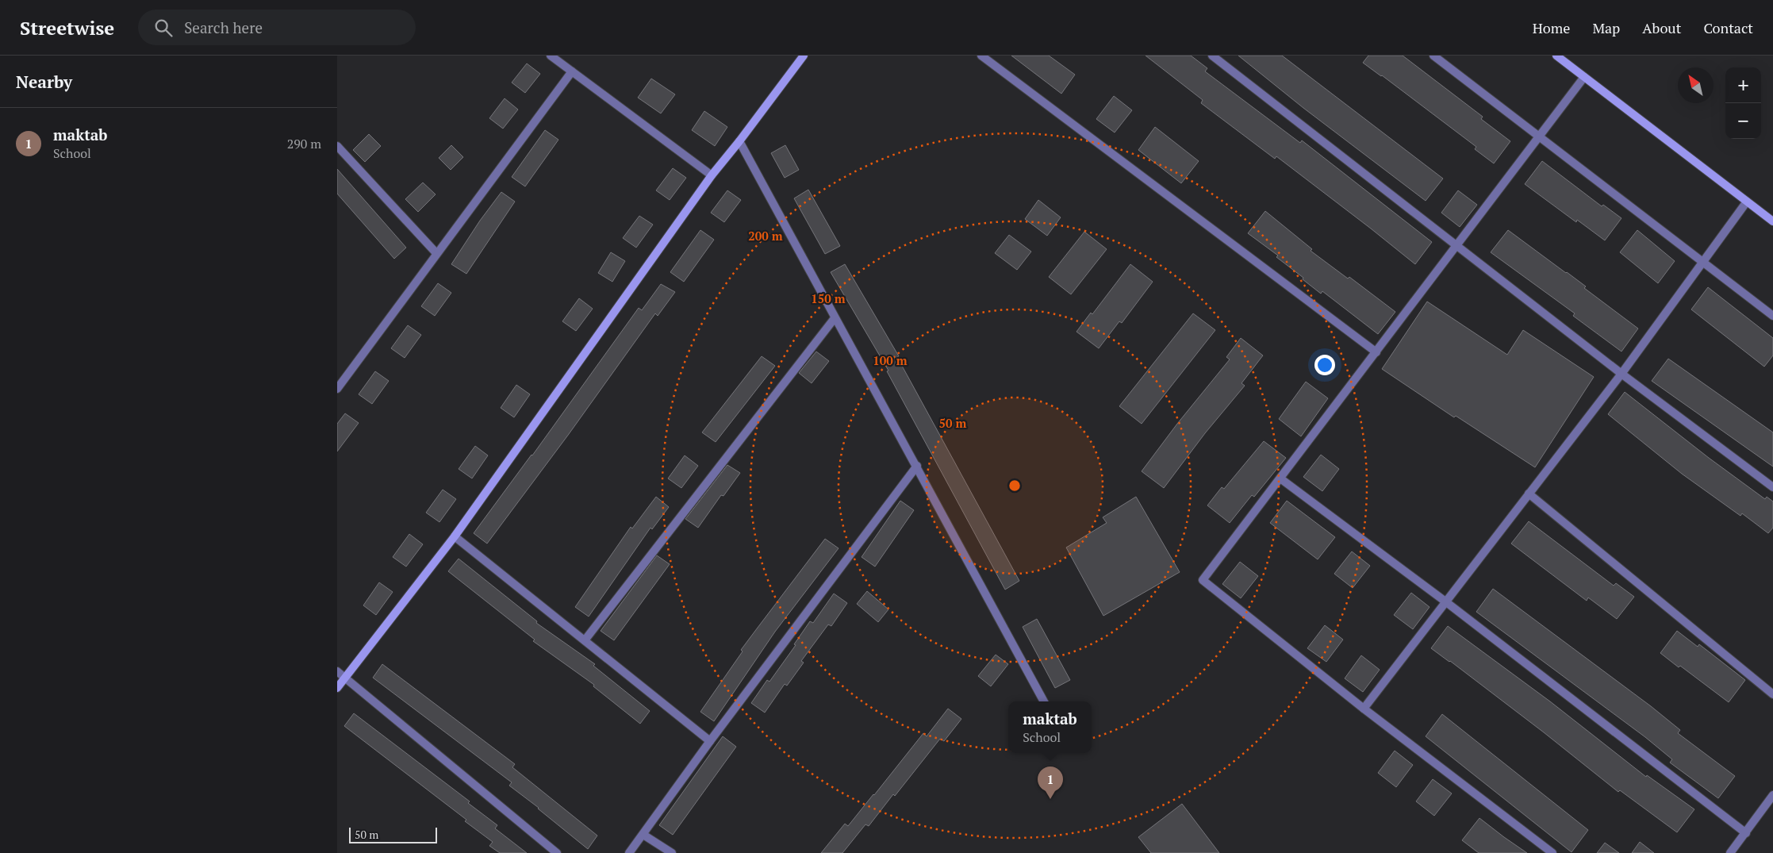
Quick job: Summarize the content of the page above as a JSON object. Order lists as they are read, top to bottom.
{
  "scale_bar": "50 m",
  "north": "top left",
  "page": {
    "header": "Streetwise",
    "search": "Search here",
    "nav": [
      "Home",
      "Map",
      "About",
      "Contact"
    ],
    "heading": "Nearby",
    "map_buttons": ["+", "−"],
    "list": [
      {
        "mark": "1",
        "name": "maktab",
        "note": "School",
        "value": "290 m"
      }
    ],
    "popup": ["maktab", "School"],
    "pins": "1",
    "scale": "50 m"
  },
  "rings": [
    "200 m",
    "150 m",
    "100 m",
    "50 m"
  ]
}
